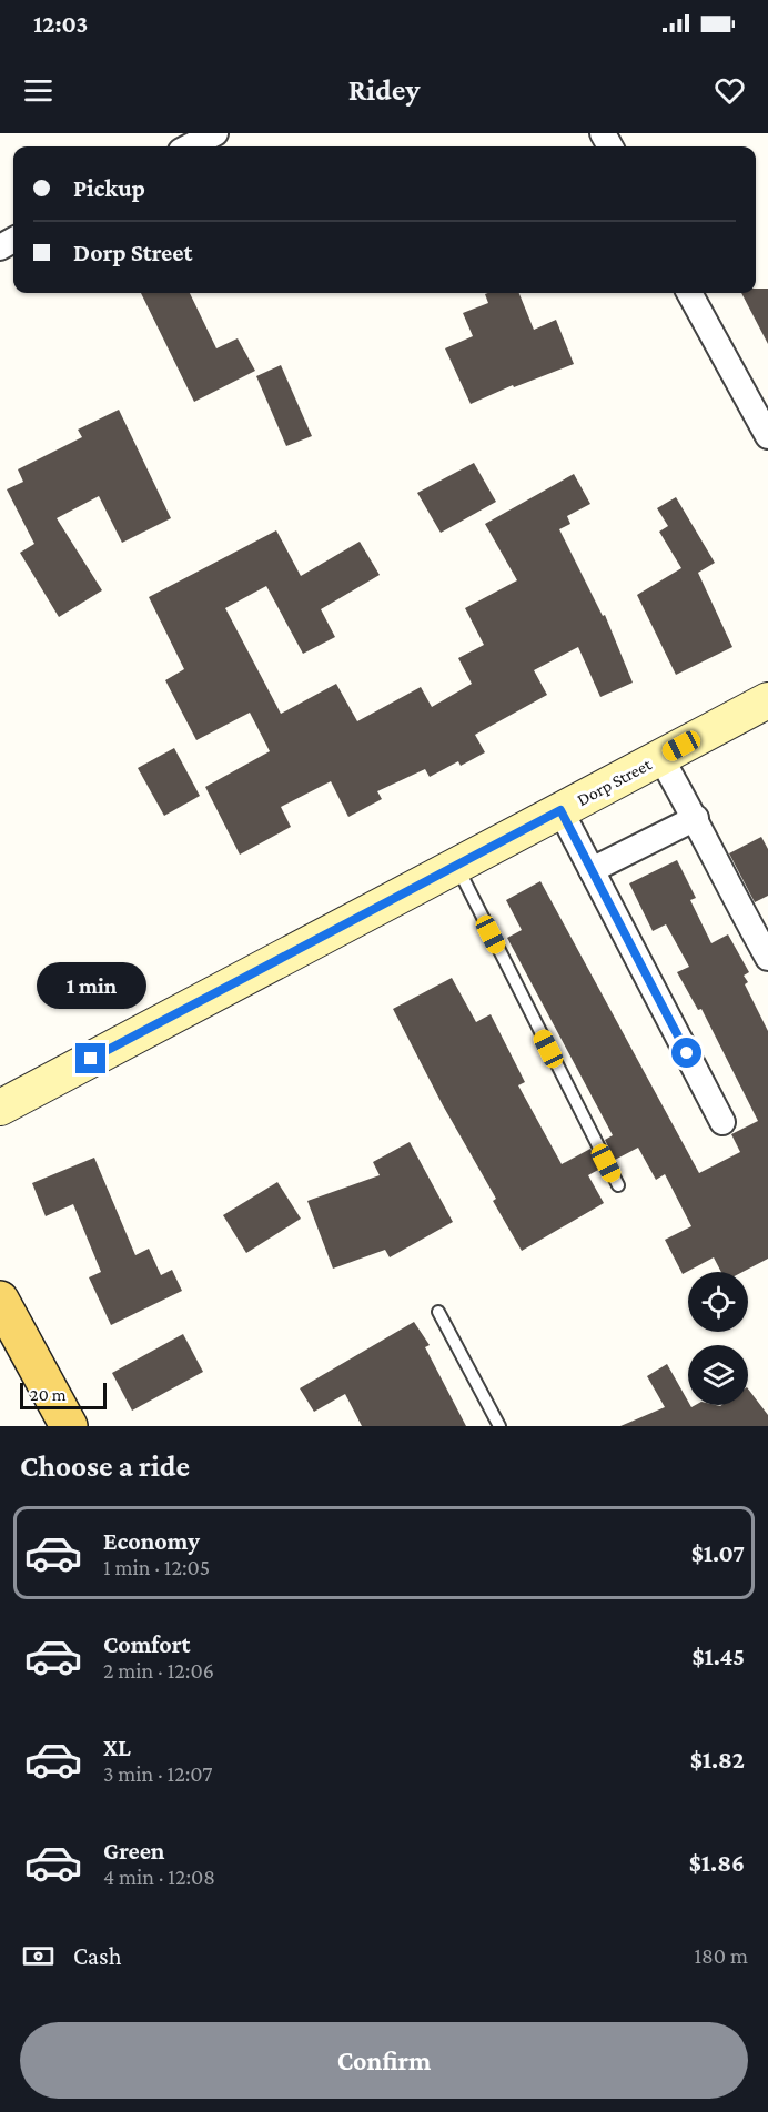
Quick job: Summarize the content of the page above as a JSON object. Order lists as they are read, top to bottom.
{
  "streets": {
    "street": ["Dorp Street"]
  },
  "scale_bar": "20 m",
  "page": {
    "status": "12:03",
    "header": "Ridey",
    "banner": ["Pickup", "Dorp Street"],
    "bubble": "1 min",
    "scale": "20 m",
    "heading": "Choose a ride",
    "list": [
      {
        "name": "Economy",
        "note": "1 min · 12:05",
        "value": "$1.07"
      },
      {
        "name": "Comfort",
        "note": "2 min · 12:06",
        "value": "$1.45"
      },
      {
        "name": "XL",
        "note": "3 min · 12:07",
        "value": "$1.82"
      },
      {
        "name": "Green",
        "note": "4 min · 12:08",
        "value": "$1.86"
      }
    ],
    "pay": ["Cash", "180 m"],
    "buttons": "Confirm"
  }
}
